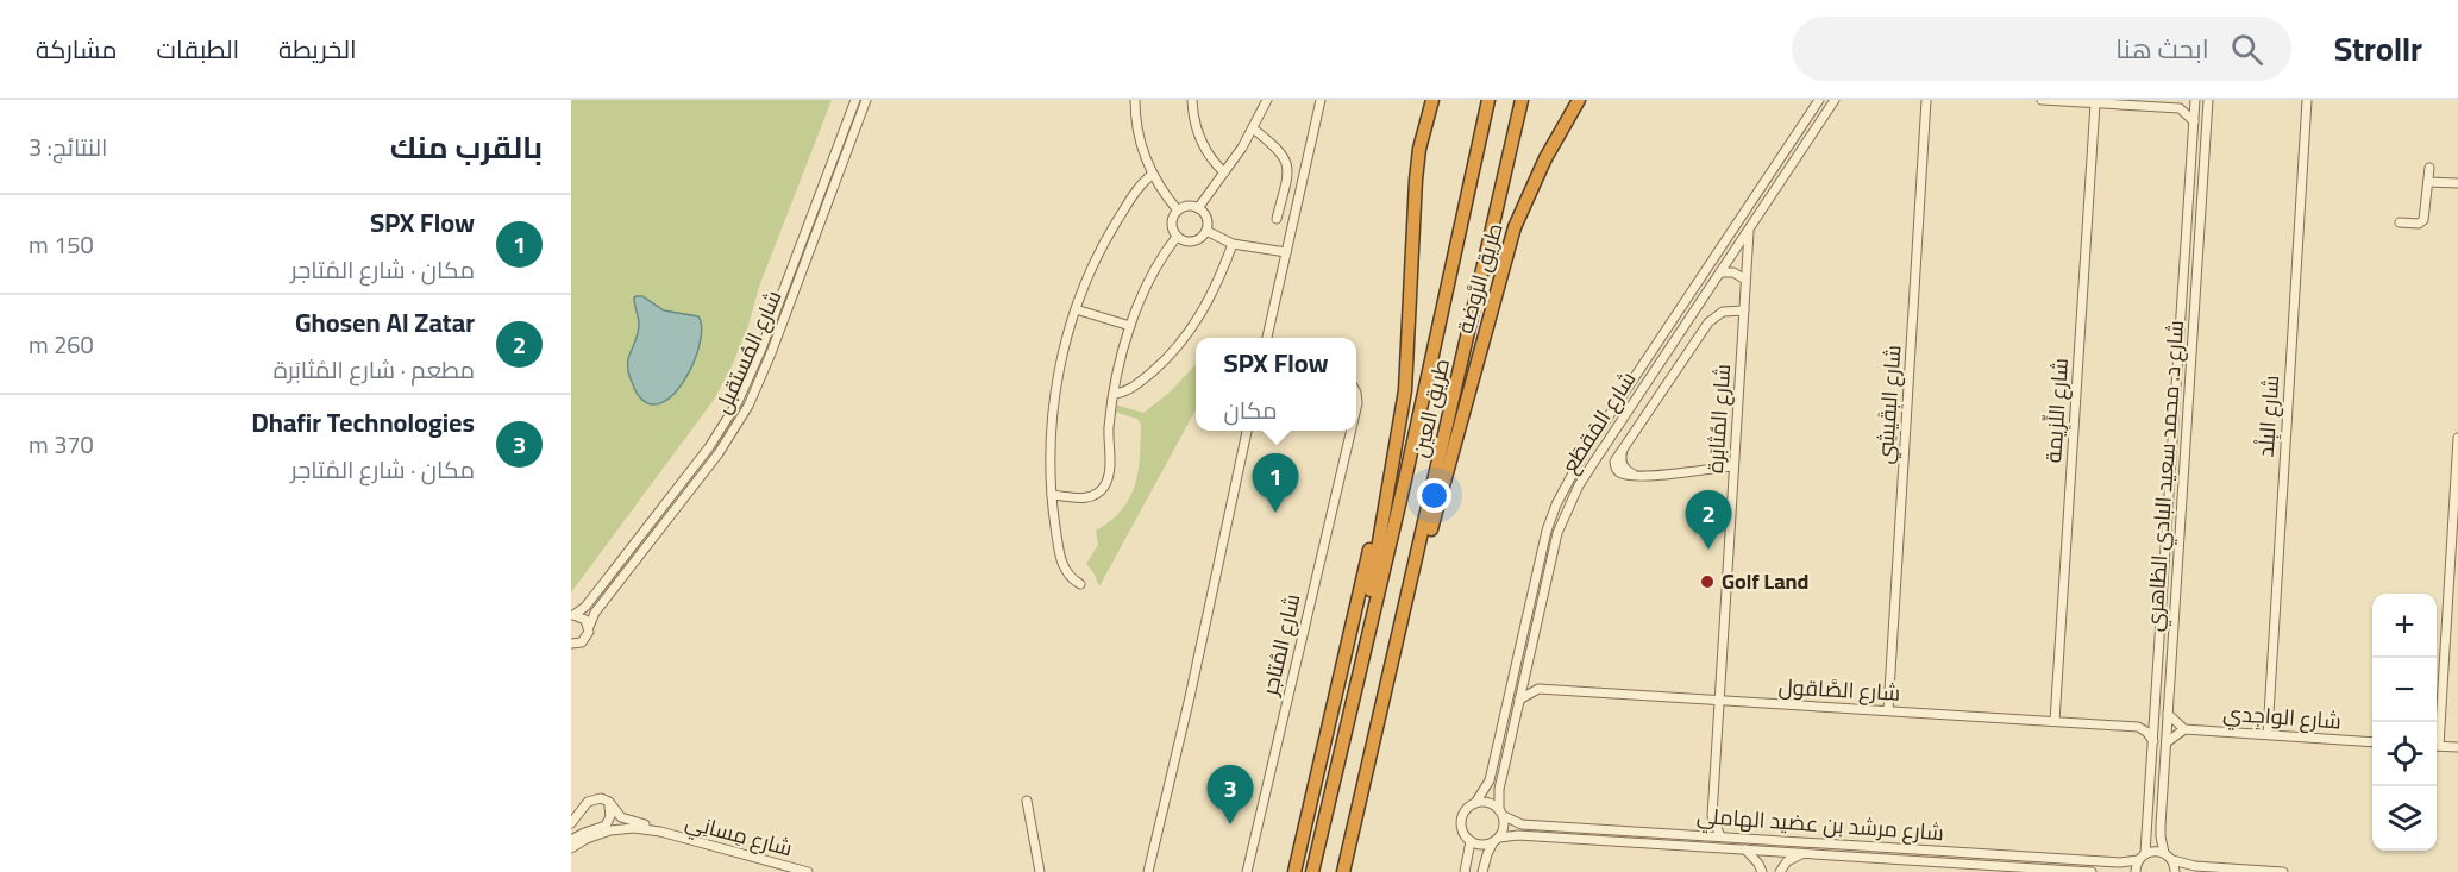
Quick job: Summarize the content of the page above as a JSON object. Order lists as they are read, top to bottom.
{
  "streets": {
    "highway": ["طريق الرَّوضة", "طريق العين"],
    "street": [
      "شارع المُستقبل",
      "شارع البِقَيشِي",
      "شارع اللِّزِيمة",
      "شارع البِلْد",
      "شارع المُثابَرة",
      "شارع المَقطَع",
      "شارع د. محمد سعيد البادي الظاهري",
      "شارع المُتاجر",
      "شارع الصَّاقول",
      "شارع الواجِدي",
      "شارع مرشد بن عضيد الهاملي",
      "شارع مِسانِي"
    ]
  },
  "crossings": [
    ["طريق الرَّوضة", "طريق العين"],
    ["شارع البِقَيشِي", "شارع الصَّاقول"],
    ["شارع اللِّزِيمة", "شارع الصَّاقول"],
    ["شارع البِلْد", "شارع الواجِدي"],
    ["شارع المُثابَرة", "شارع المَقطَع"],
    ["شارع المُثابَرة", "شارع الصَّاقول"],
    ["شارع المُثابَرة", "شارع مرشد بن عضيد الهاملي"],
    ["شارع المَقطَع", "شارع مرشد بن عضيد الهاملي"]
  ],
  "places": ["Golf Land"],
  "page": {
    "header": "Strollr",
    "search": "ابحث هنا",
    "nav": ["الخريطة", "الطبقات", "مشاركة"],
    "heading": ["بالقرب منك", "النتائج: 3"],
    "list": [
      {
        "mark": "1",
        "name": "SPX Flow",
        "note": "مكان · شارع المُتاجر",
        "value": "150 m"
      },
      {
        "mark": "2",
        "name": "Ghosen Al Zatar",
        "note": "مطعم · شارع المُثابَرة",
        "value": "260 m"
      },
      {
        "mark": "3",
        "name": "Dhafir Technologies",
        "note": "مكان · شارع المُتاجر",
        "value": "370 m"
      }
    ],
    "popup": ["SPX Flow", "مكان"],
    "pins": ["1", "2", "3"],
    "map_buttons": ["+", "−"]
  }
}
